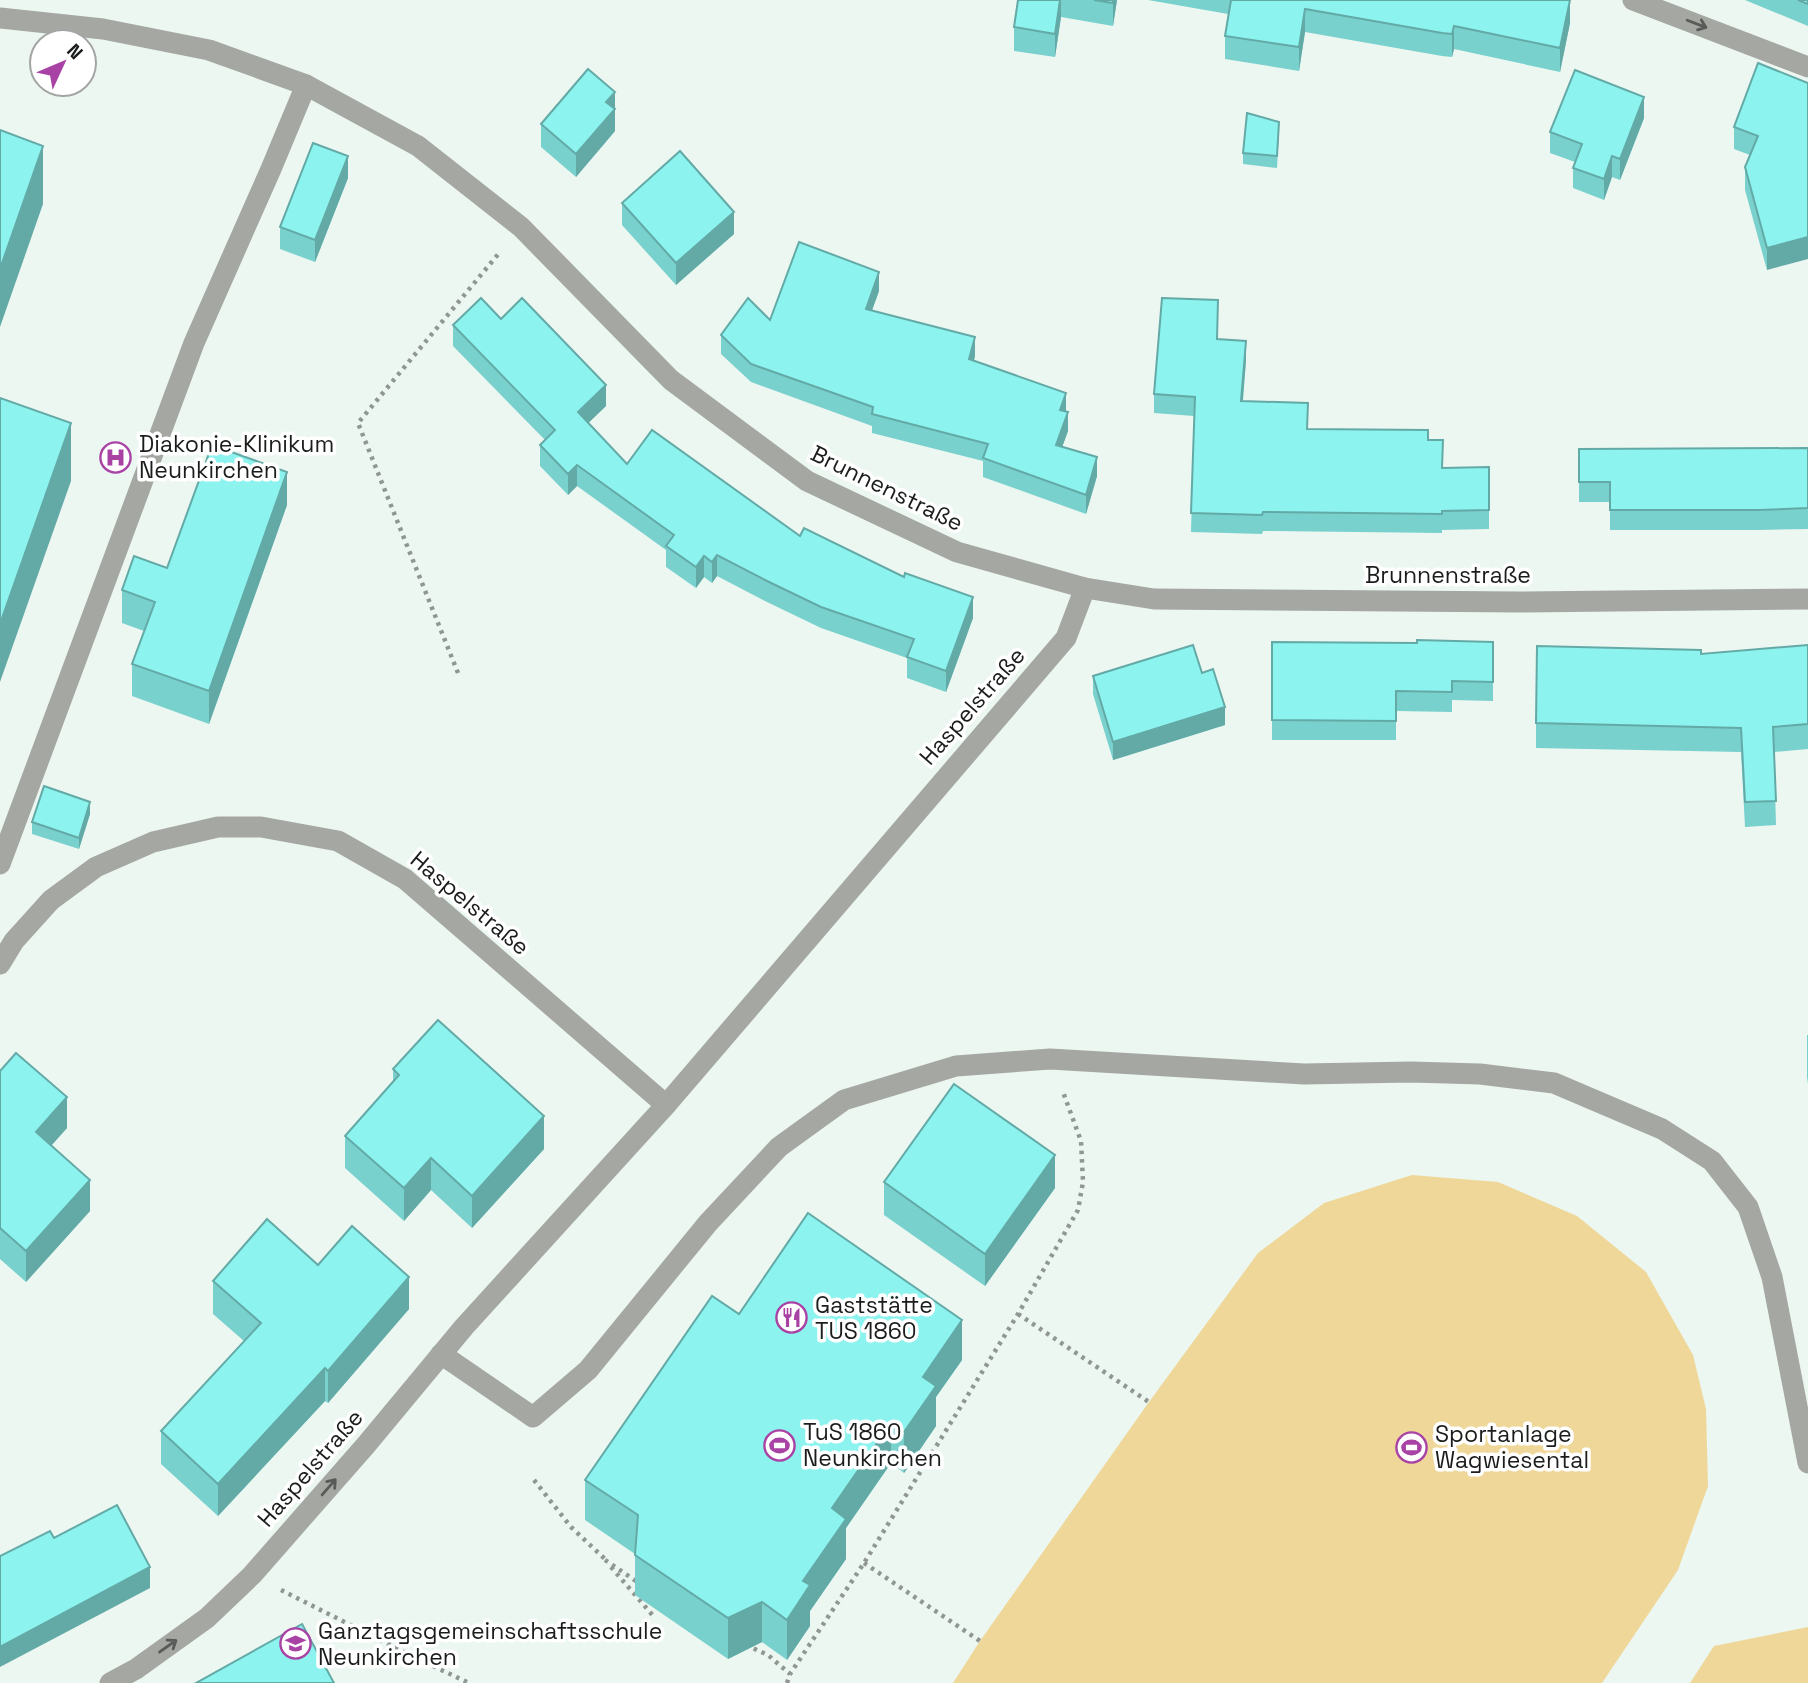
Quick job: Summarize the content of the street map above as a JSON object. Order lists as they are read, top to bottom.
{
  "streets": {
    "street": ["Brunnenstraße", "Haspelstraße"]
  },
  "crossings": [
    ["Brunnenstraße", "Haspelstraße"]
  ],
  "places": {
    "hospital": ["Diakonie-Klinikum Neunkirchen"],
    "restaurant": ["Gaststätte TUS 1860"],
    "sports": ["TuS 1860 Neunkirchen", "Sportanlage Wagwiesental"],
    "school or university": ["Ganztagsgemeinschaftsschule Neunkirchen"]
  },
  "north": "top right"
}
